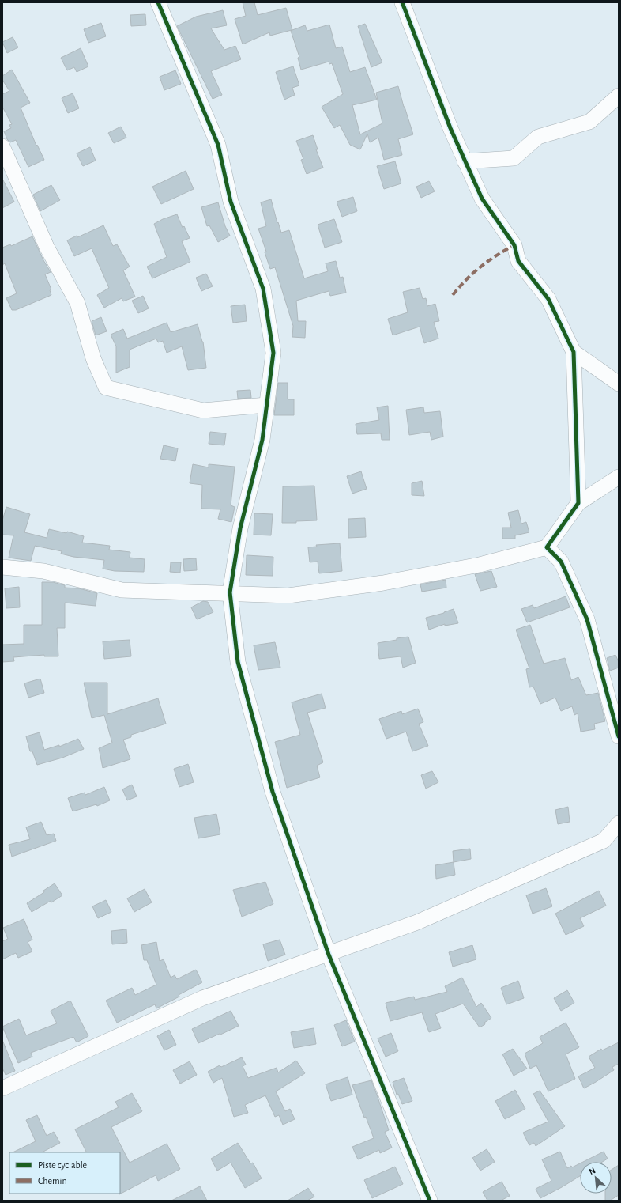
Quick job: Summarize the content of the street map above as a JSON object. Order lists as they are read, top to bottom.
{
  "legend": ["Piste cyclable", "Chemin"],
  "north": "top left"
}
